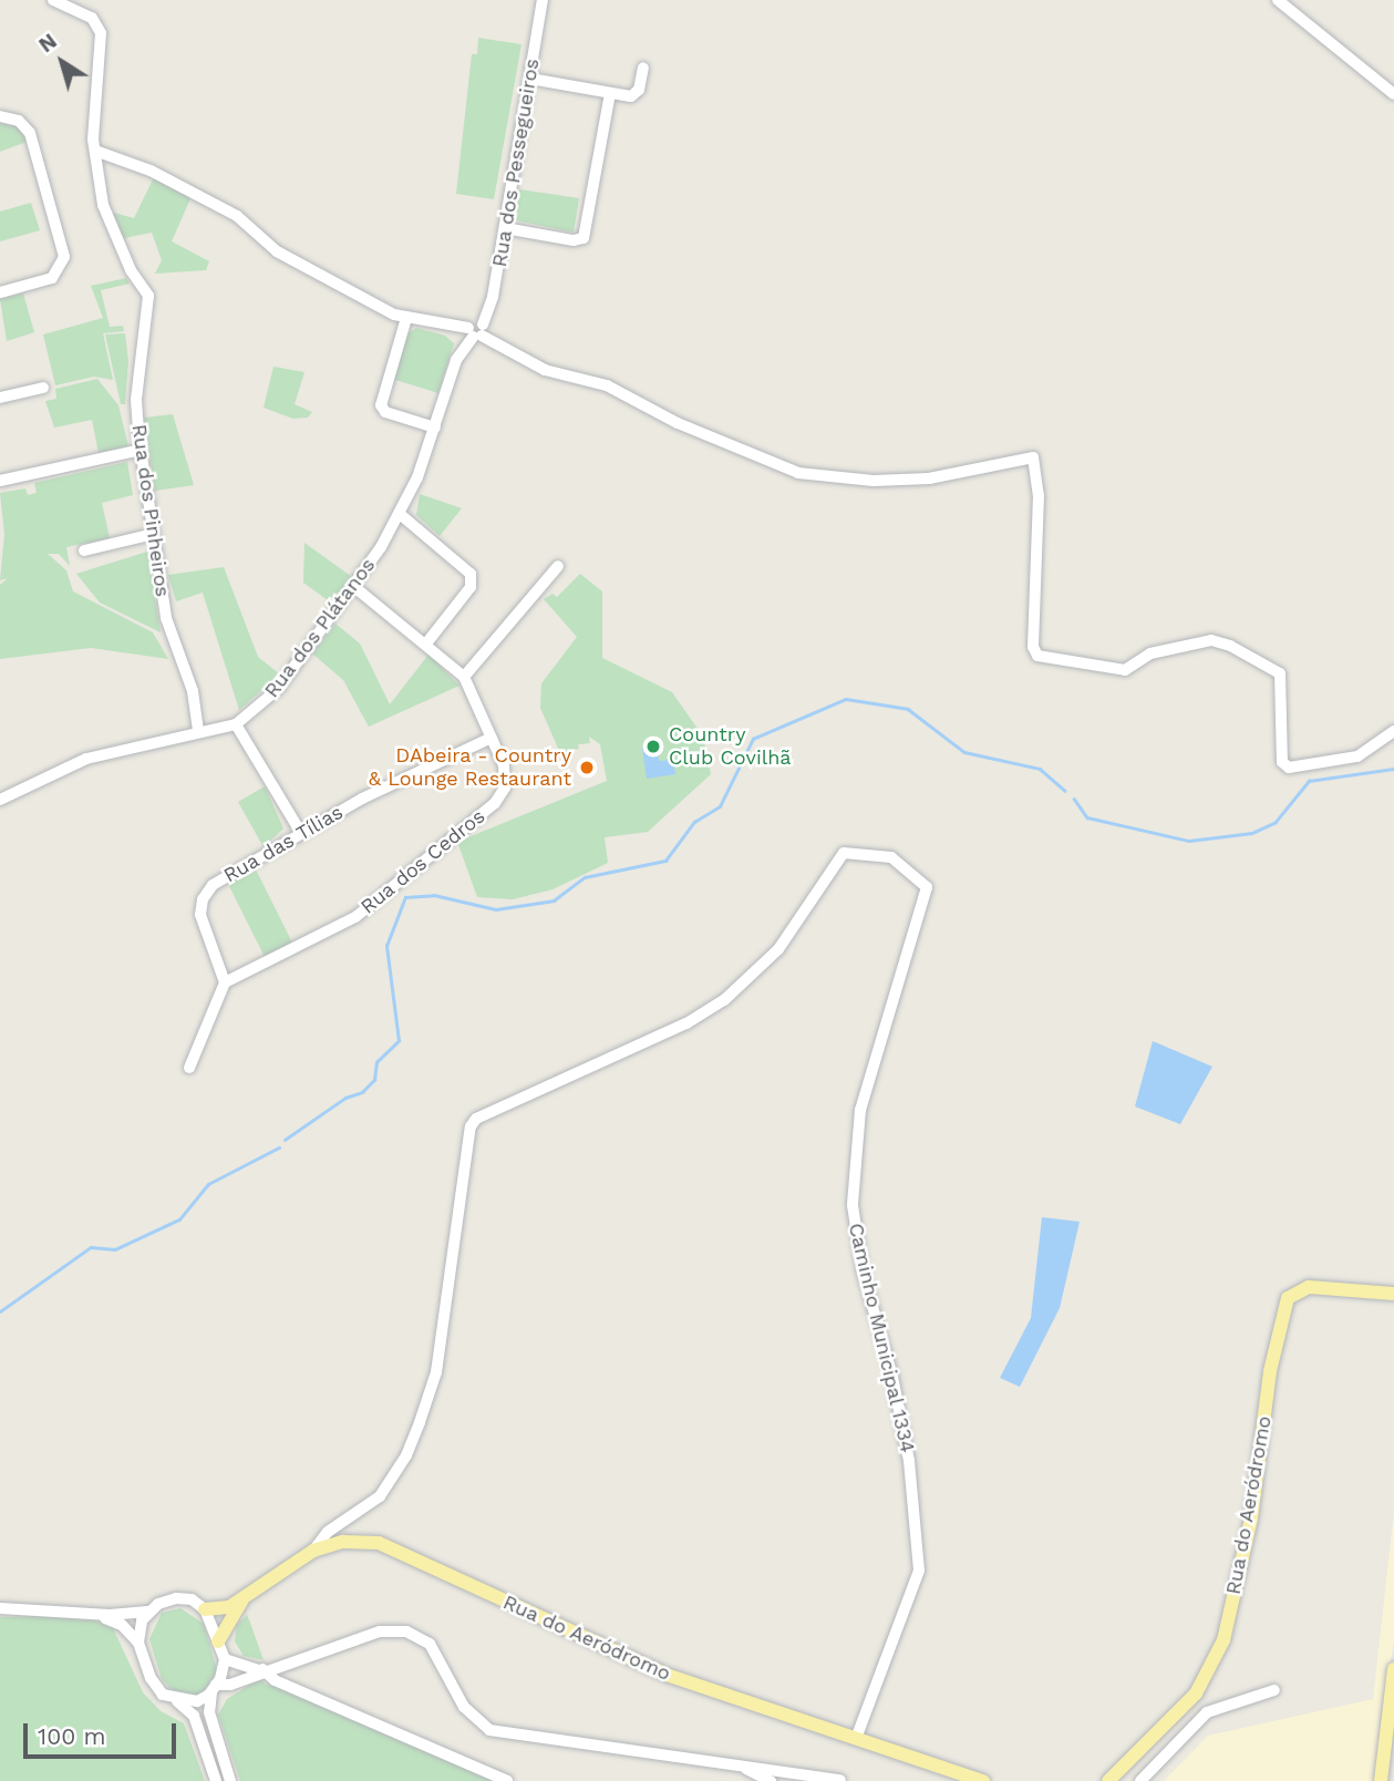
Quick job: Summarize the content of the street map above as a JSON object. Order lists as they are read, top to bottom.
{
  "streets": {
    "main road": ["Rua do Aeródromo"],
    "street": [
      "Rua dos Pessegueiros",
      "Rua dos Pinheiros",
      "Rua dos Plátanos",
      "Rua das Tílias",
      "Rua dos Cedros",
      "Caminho Municipal 1334"
    ]
  },
  "crossings": [
    ["Rua dos Pessegueiros", "Rua dos Plátanos"],
    ["Rua dos Pinheiros", "Rua dos Plátanos"],
    ["Rua dos Plátanos", "Rua dos Cedros"],
    ["Rua das Tílias", "Rua dos Cedros"],
    ["Caminho Municipal 1334", "Rua do Aeródromo"]
  ],
  "places": ["Country Club Covilhã", "DAbeira - Country & Lounge Restaurant"],
  "scale_bar": "100 m",
  "north": "top left"
}
